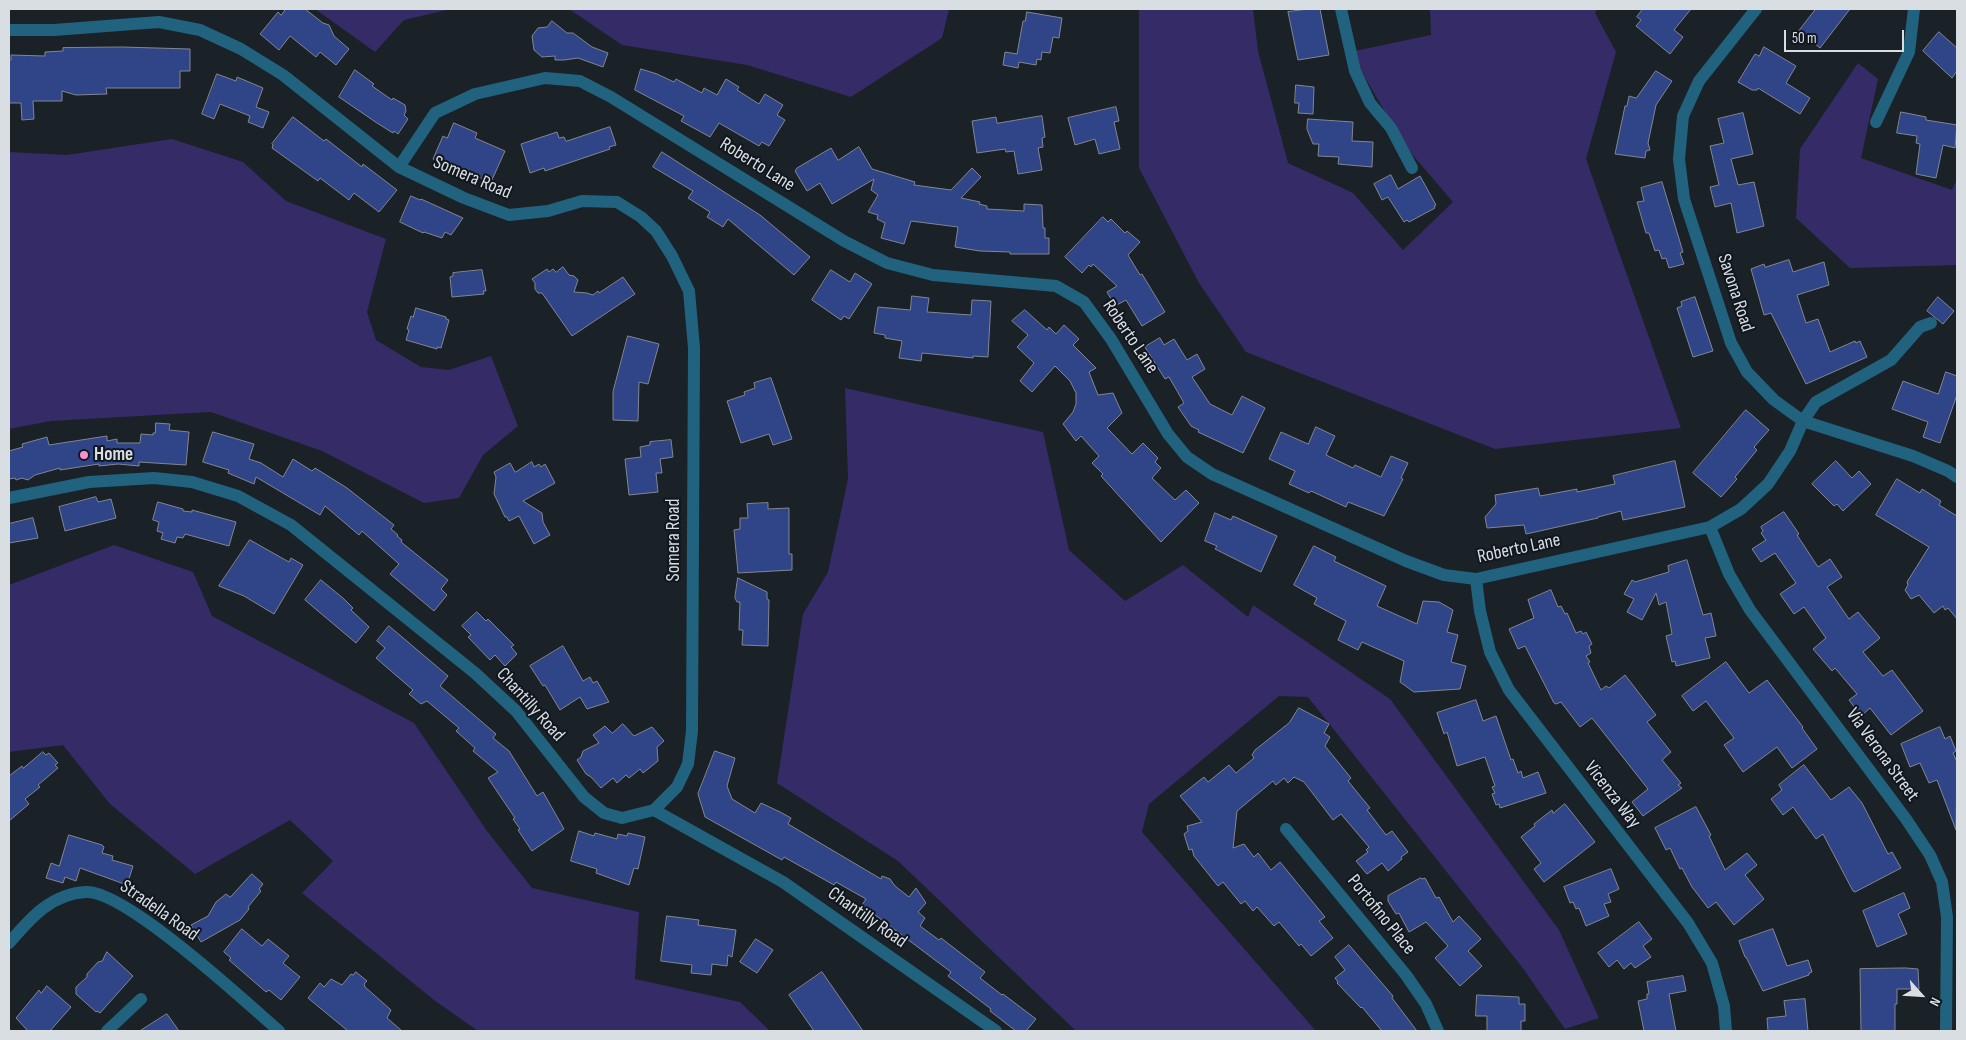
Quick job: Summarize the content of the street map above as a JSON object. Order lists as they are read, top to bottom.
{
  "streets": {
    "street": [
      "Roberto Lane",
      "Somera Road",
      "Savona Road",
      "Chantilly Road",
      "Via Verona Street",
      "Vicenza Way",
      "Stradella Road",
      "Portofino Place"
    ]
  },
  "crossings": [
    ["Roberto Lane", "Somera Road"],
    ["Roberto Lane", "Savona Road"],
    ["Roberto Lane", "Via Verona Street"],
    ["Roberto Lane", "Vicenza Way"],
    ["Somera Road", "Chantilly Road"]
  ],
  "places": ["Home"],
  "scale_bar": "50 m",
  "north": "bottom right"
}
